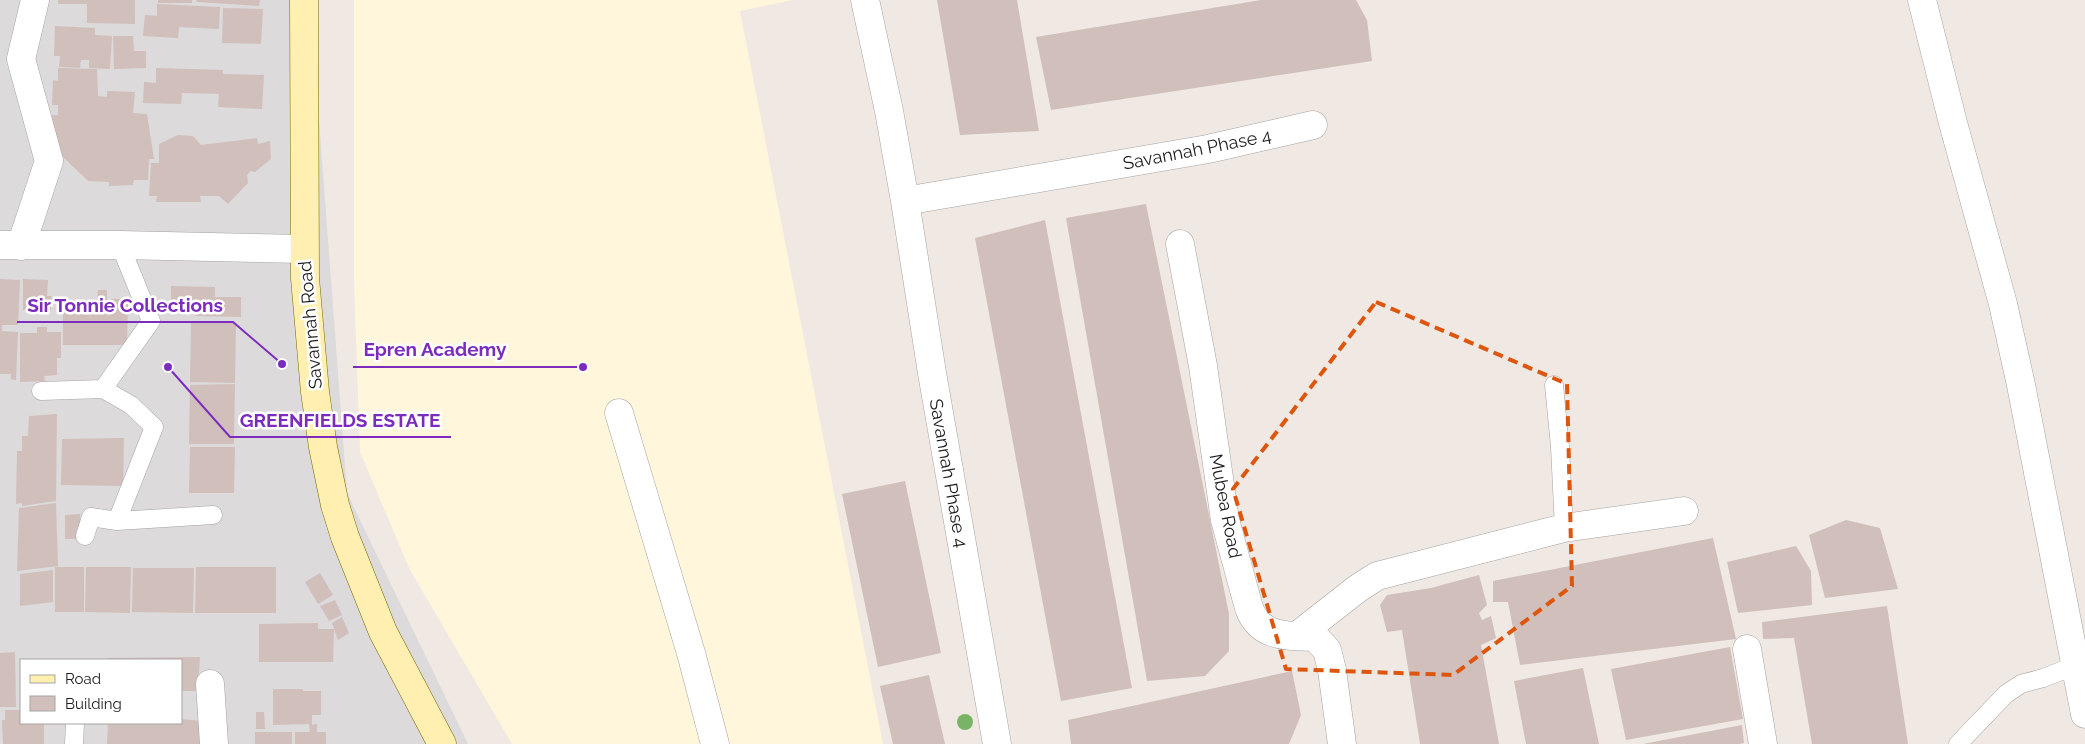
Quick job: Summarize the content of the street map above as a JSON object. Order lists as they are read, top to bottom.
{
  "streets": {
    "main road": ["Savannah Road"],
    "street": ["Savannah Phase 4", "Mubea Road"]
  },
  "places": ["Sir Tonnie Collections", "GREENFIELDS ESTATE", "Epren Academy"],
  "legend": ["Road", "Building"]
}
